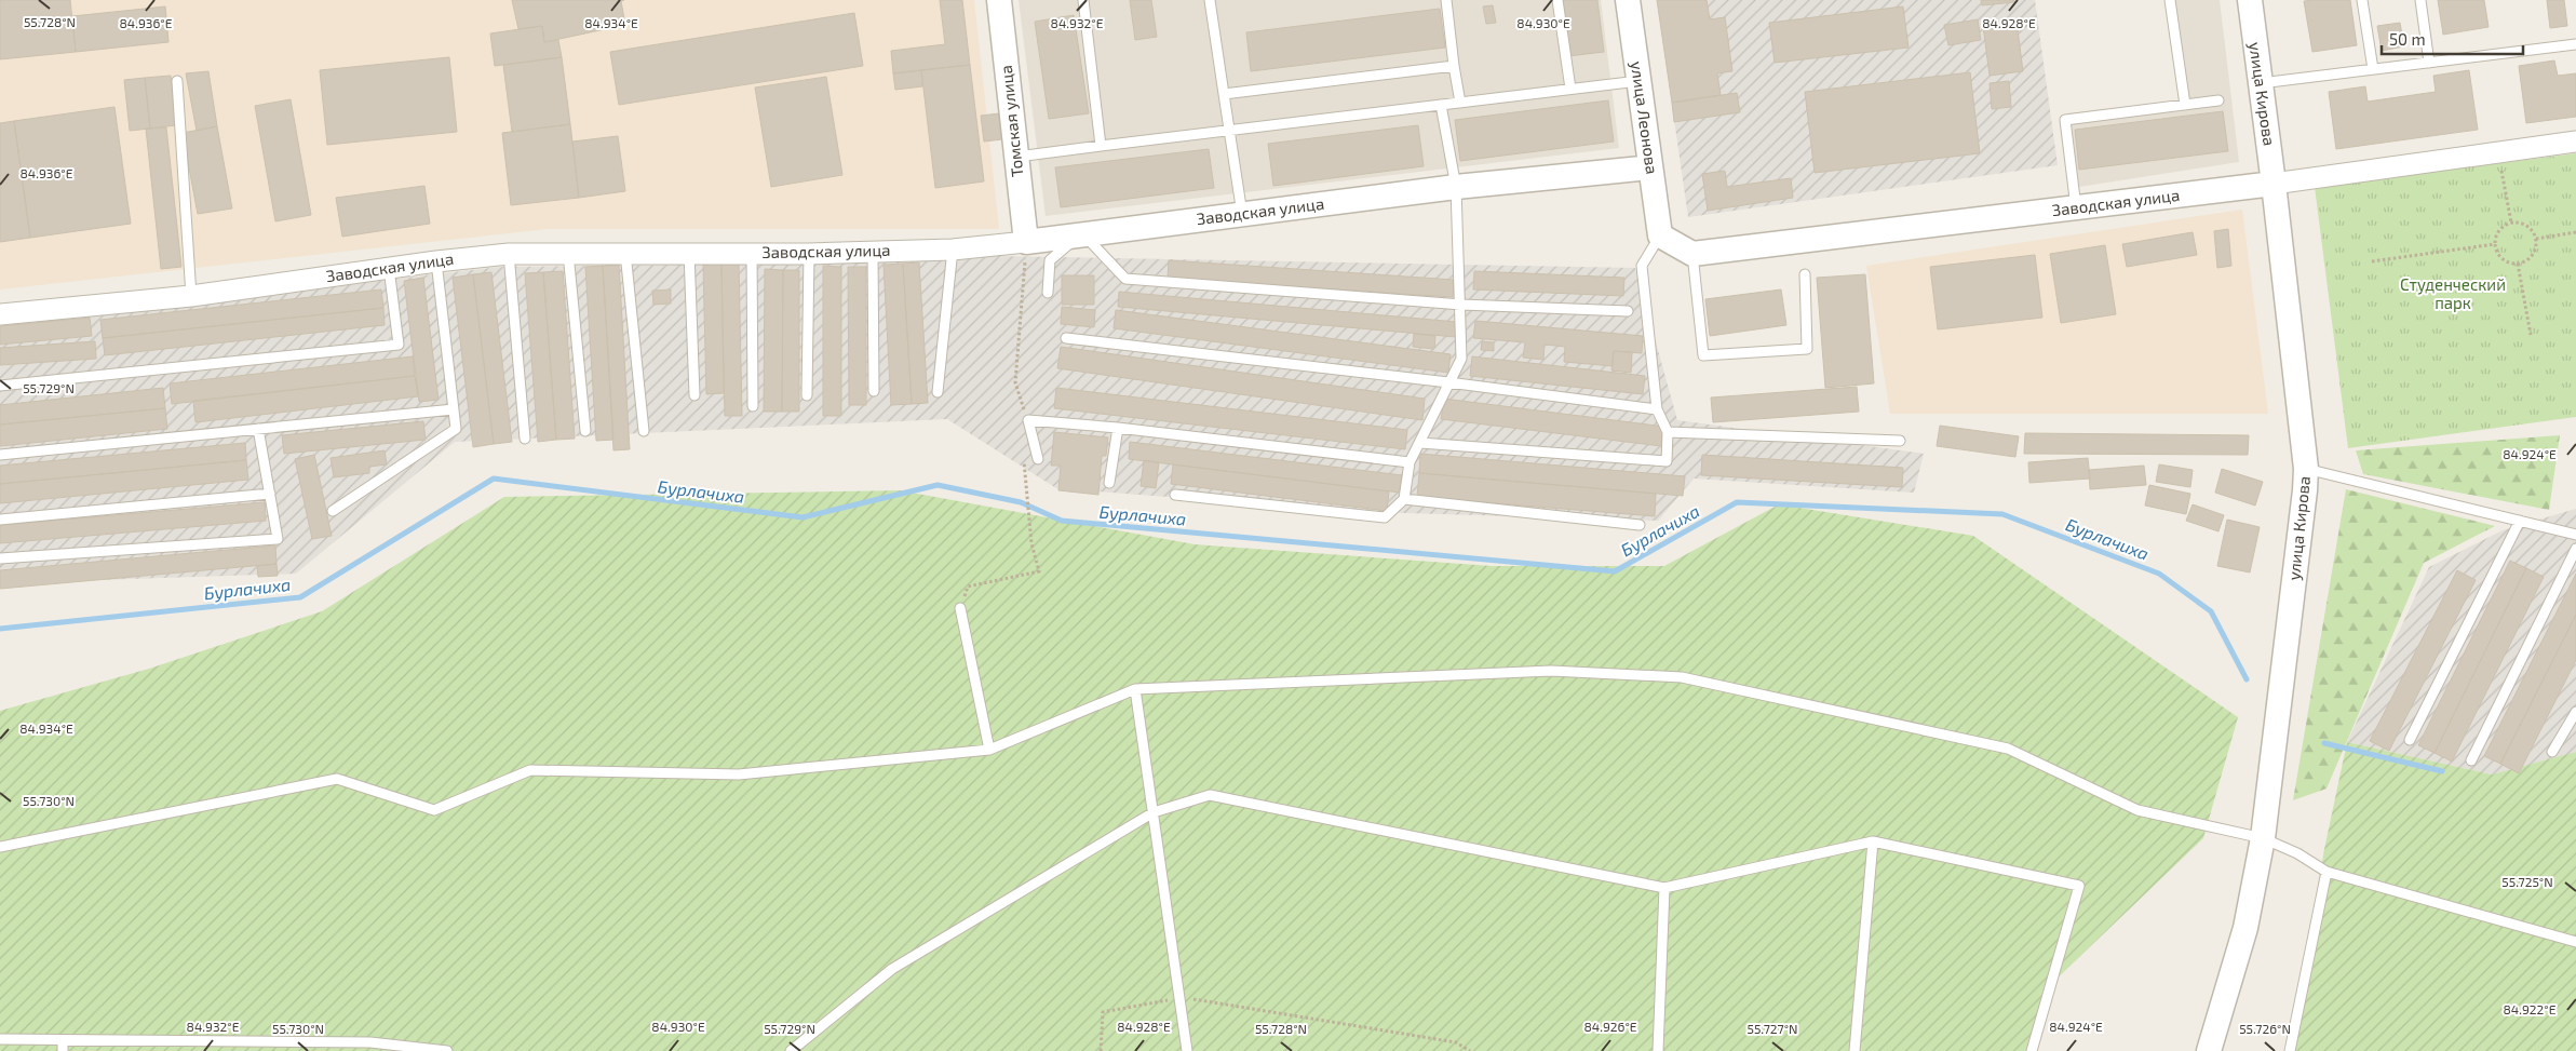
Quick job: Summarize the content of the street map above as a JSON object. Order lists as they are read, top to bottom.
{
  "streets": {
    "street": [
      "улица Кирова",
      "улица Леонова",
      "Томская улица",
      "Заводская улица"
    ]
  },
  "crossings": [
    ["улица Кирова", "Заводская улица"],
    ["улица Леонова", "Заводская улица"],
    ["Томская улица", "Заводская улица"]
  ],
  "water": ["Бурлачиха"],
  "parks": ["Студенческий парк"],
  "scale_bar": "50 m",
  "coordinates": [
    "55.728°N",
    "84.936°E",
    "84.934°E",
    "84.932°E",
    "84.930°E",
    "84.928°E",
    "55.729°N",
    "84.924°E",
    "55.730°N",
    "55.725°N",
    "84.922°E",
    "84.926°E",
    "55.727°N",
    "55.726°N"
  ]
}
